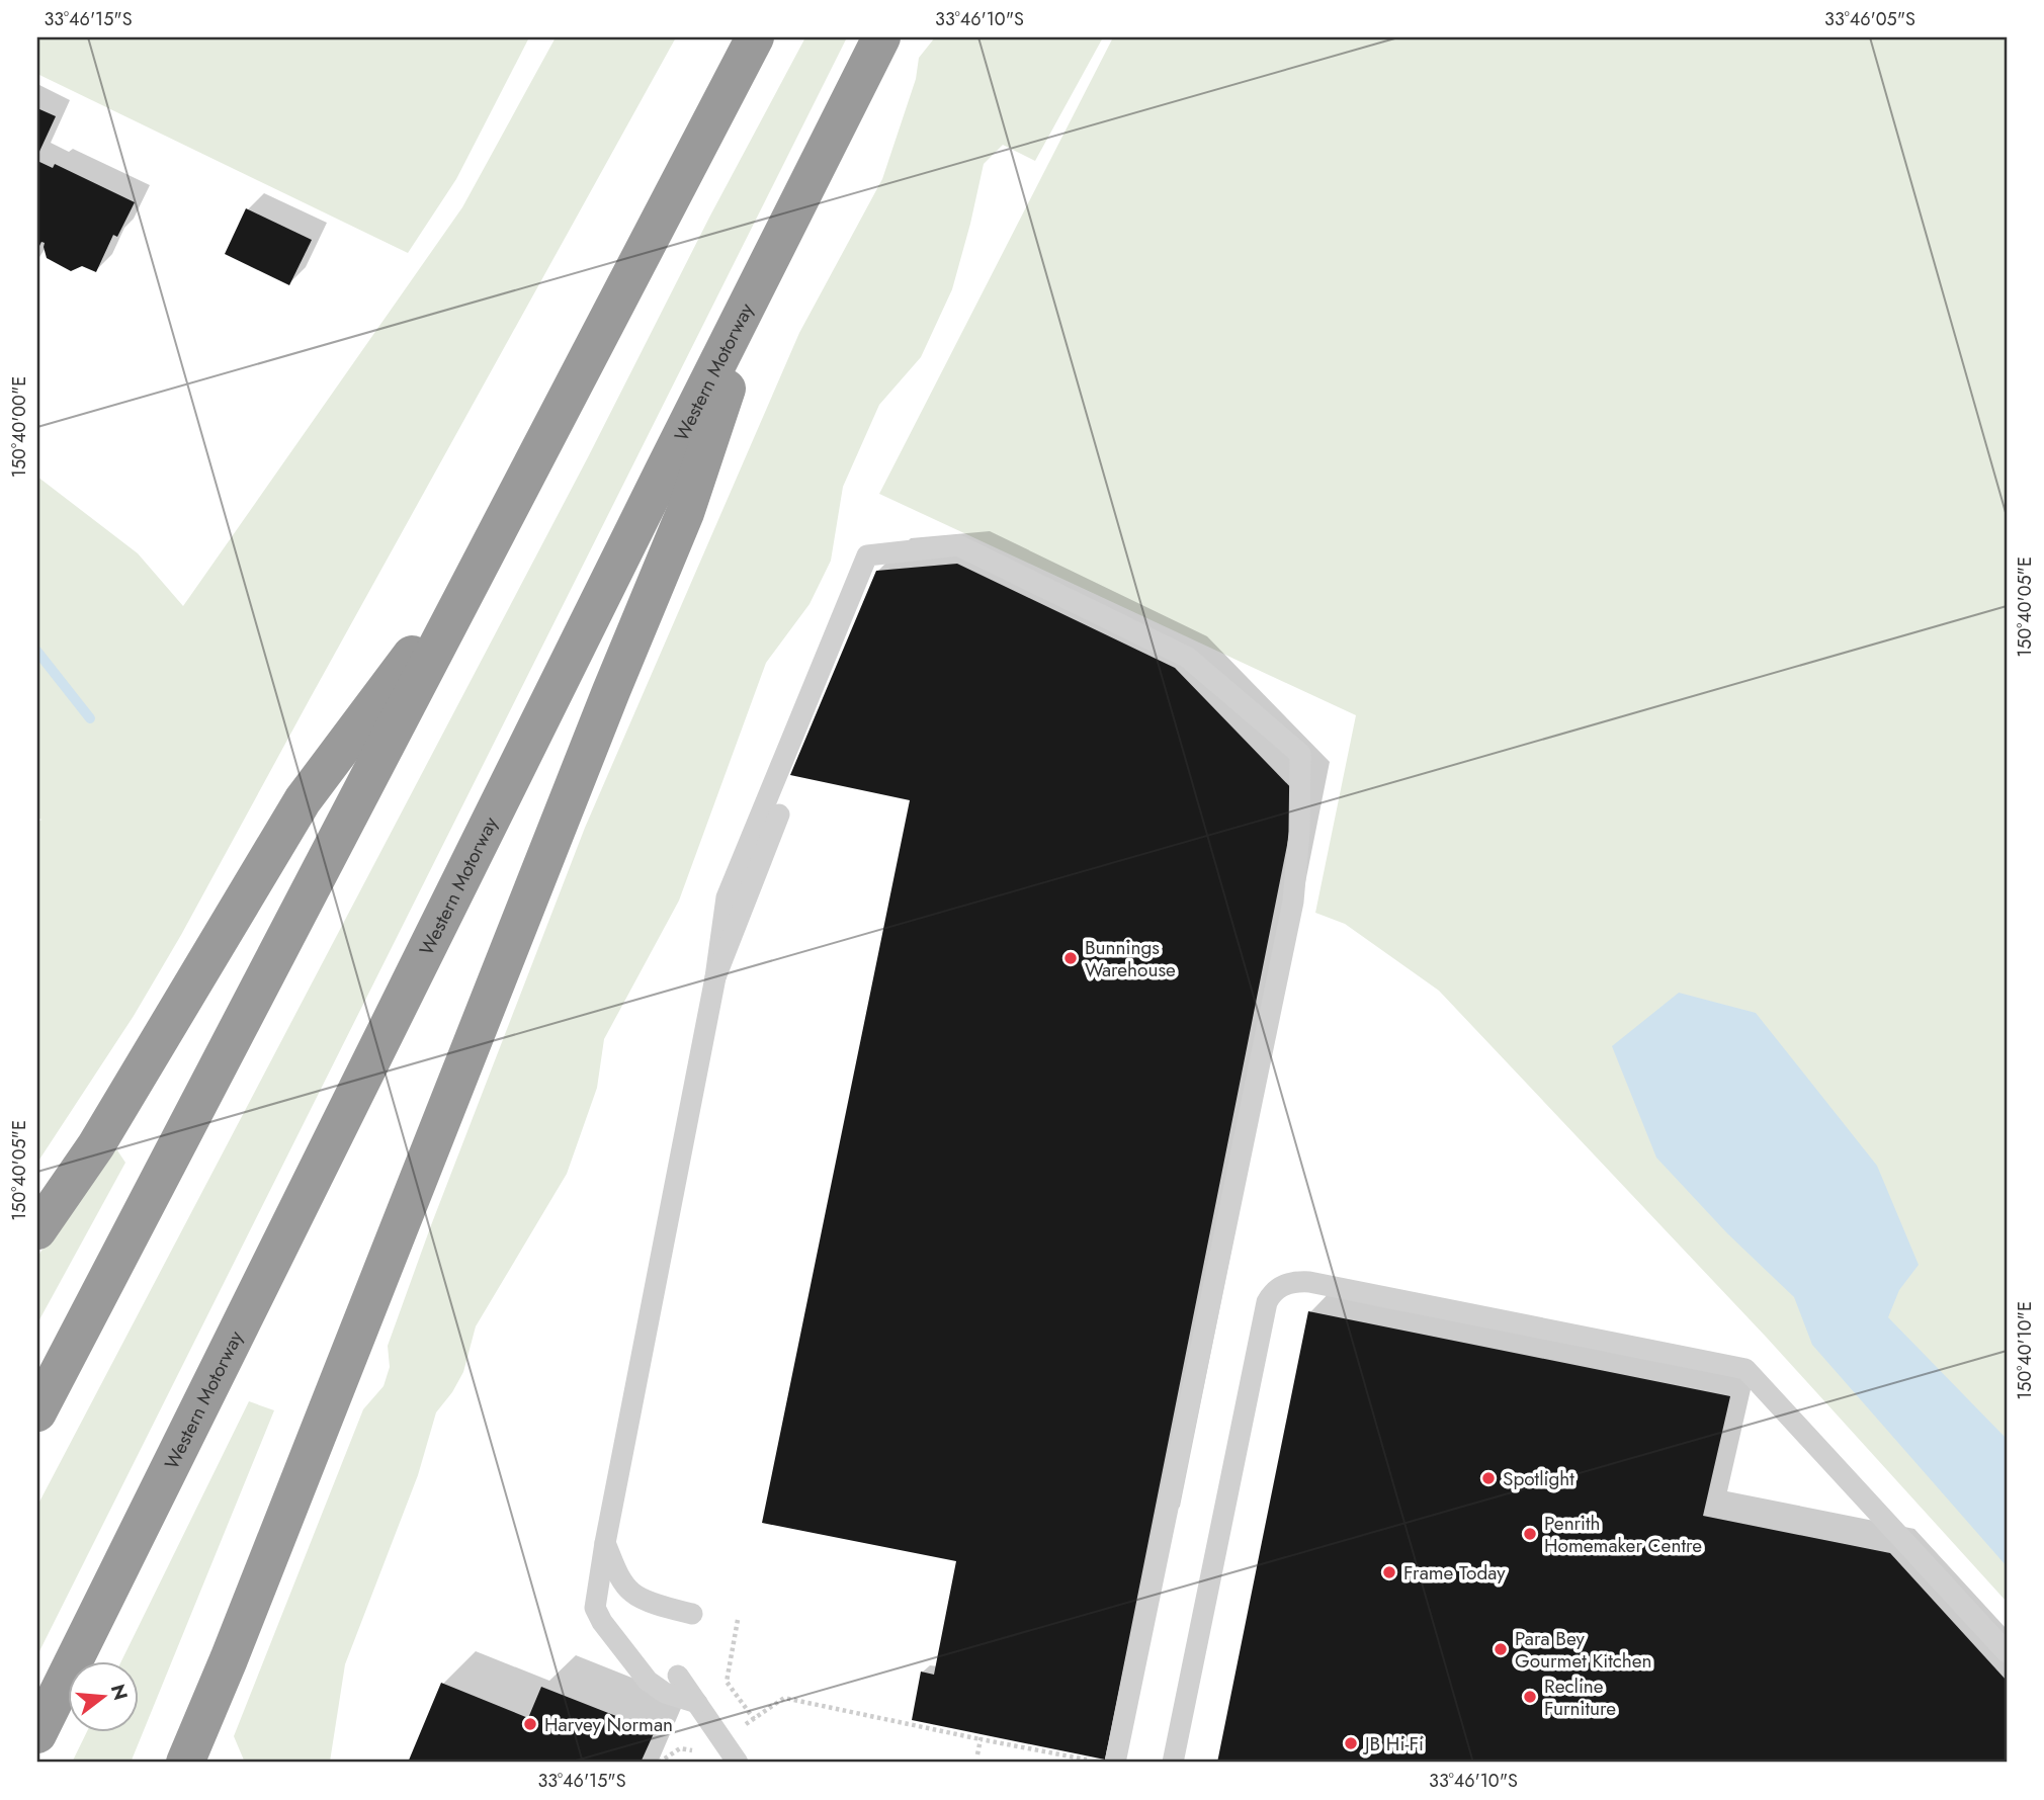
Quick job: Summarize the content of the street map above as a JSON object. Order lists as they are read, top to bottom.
{
  "streets": {
    "highway": ["Western Motorway"]
  },
  "places": [
    "Bunnings Warehouse",
    "Spotlight",
    "Penrith Homemaker Centre",
    "Frame Today",
    "Para Bey Gourmet Kitchen",
    "Recline Furniture",
    "Harvey Norman",
    "JB Hi-Fi"
  ],
  "north": "right",
  "coordinates": [
    "33°46'15\"S",
    "33°46'10\"S",
    "33°46'05\"S",
    "150°40'00\"E",
    "150°40'05\"E",
    "150°40'10\"E"
  ]
}
